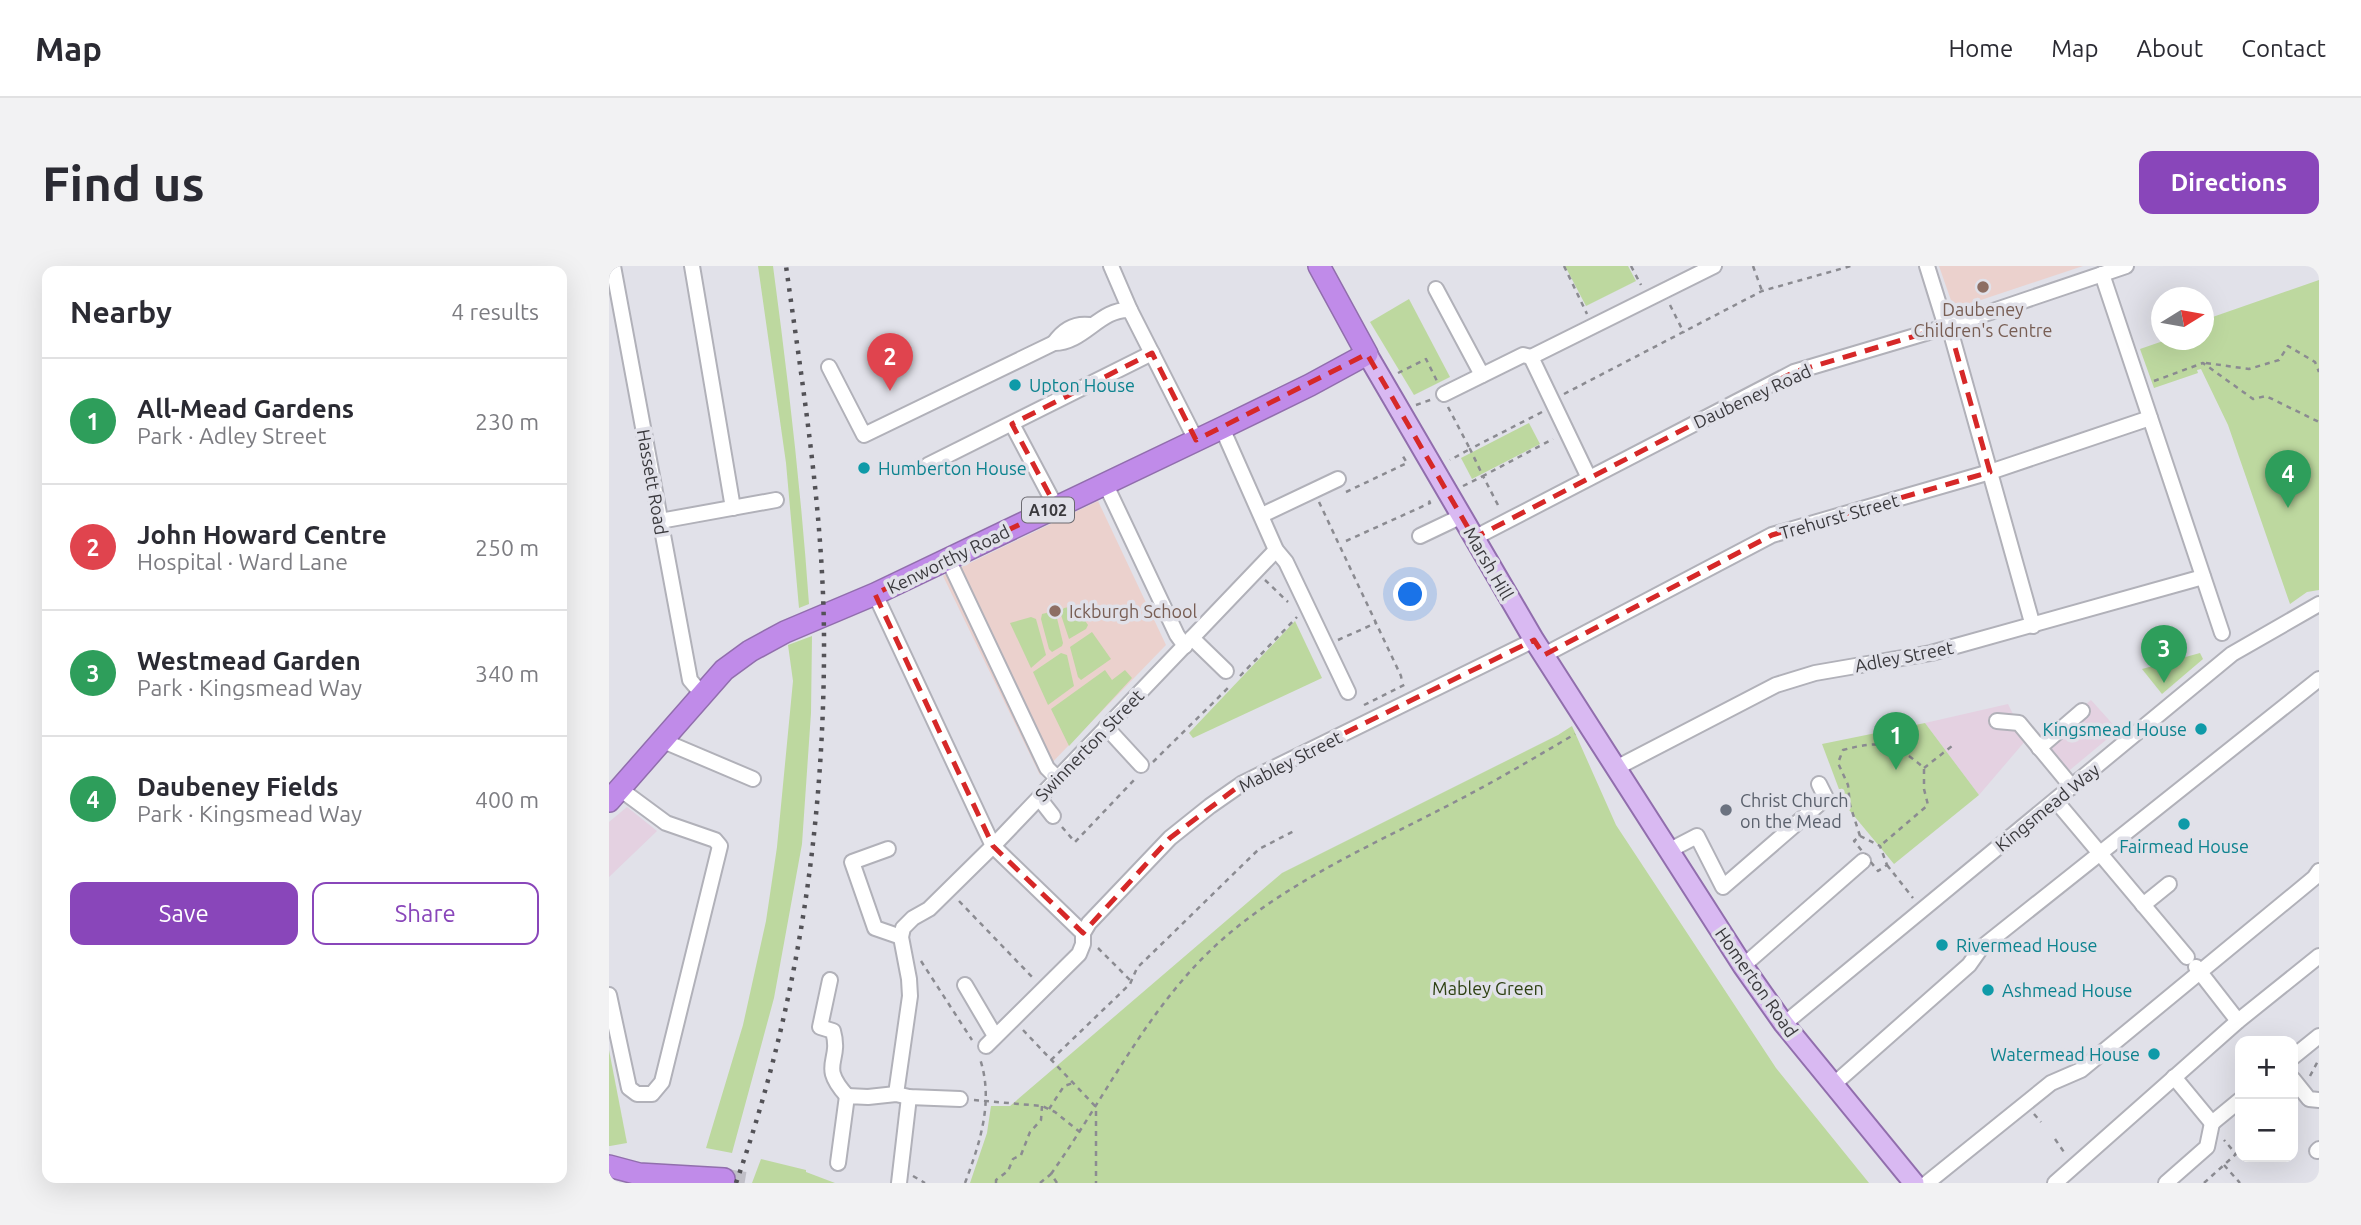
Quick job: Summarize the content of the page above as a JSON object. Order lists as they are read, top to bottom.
{
  "streets": {
    "highway": ["A102", "Kenworthy Road"],
    "main road": ["Marsh Hill", "Homerton Road"],
    "street": [
      "Daubeney Road",
      "Hassett Road",
      "Trehurst Street",
      "Adley Street",
      "Swinnerton Street",
      "Mabley Street",
      "Kingsmead Way"
    ]
  },
  "crossings": [
    ["Daubeney Road", "Marsh Hill"],
    ["Hassett Road", "Kenworthy Road"],
    ["Trehurst Street", "Marsh Hill"],
    ["Trehurst Street", "Mabley Street"],
    ["Kenworthy Road", "Marsh Hill"],
    ["Marsh Hill", "Adley Street"],
    ["Marsh Hill", "Mabley Street"],
    ["Marsh Hill", "Homerton Road"],
    ["Adley Street", "Homerton Road"],
    ["Kingsmead Way", "Homerton Road"]
  ],
  "parks": ["Mabley Green"],
  "places": [
    "Daubeney Children's Centre",
    "Upton House",
    "Humberton House",
    "Ickburgh School",
    "Kingsmead House",
    "Christ Church on the Mead",
    "Fairmead House",
    "Rivermead House",
    "Ashmead House",
    "Watermead House"
  ],
  "north": "right",
  "page": {
    "header": "Map",
    "nav": [
      "Home",
      "Map",
      "About",
      "Contact"
    ],
    "buttons": [
      "Directions",
      ["Save", "Share"]
    ],
    "title": "Find us",
    "heading": ["Nearby", "4 results"],
    "pins": [
      "2",
      "4",
      "3",
      "1"
    ],
    "list": [
      {
        "mark": "1",
        "name": "All-Mead Gardens",
        "note": "Park · Adley Street",
        "value": "230 m"
      },
      {
        "mark": "2",
        "name": "John Howard Centre",
        "note": "Hospital · Ward Lane",
        "value": "250 m"
      },
      {
        "mark": "3",
        "name": "Westmead Garden",
        "note": "Park · Kingsmead Way",
        "value": "340 m"
      },
      {
        "mark": "4",
        "name": "Daubeney Fields",
        "note": "Park · Kingsmead Way",
        "value": "400 m"
      }
    ],
    "map_buttons": ["+", "−"]
  }
}
